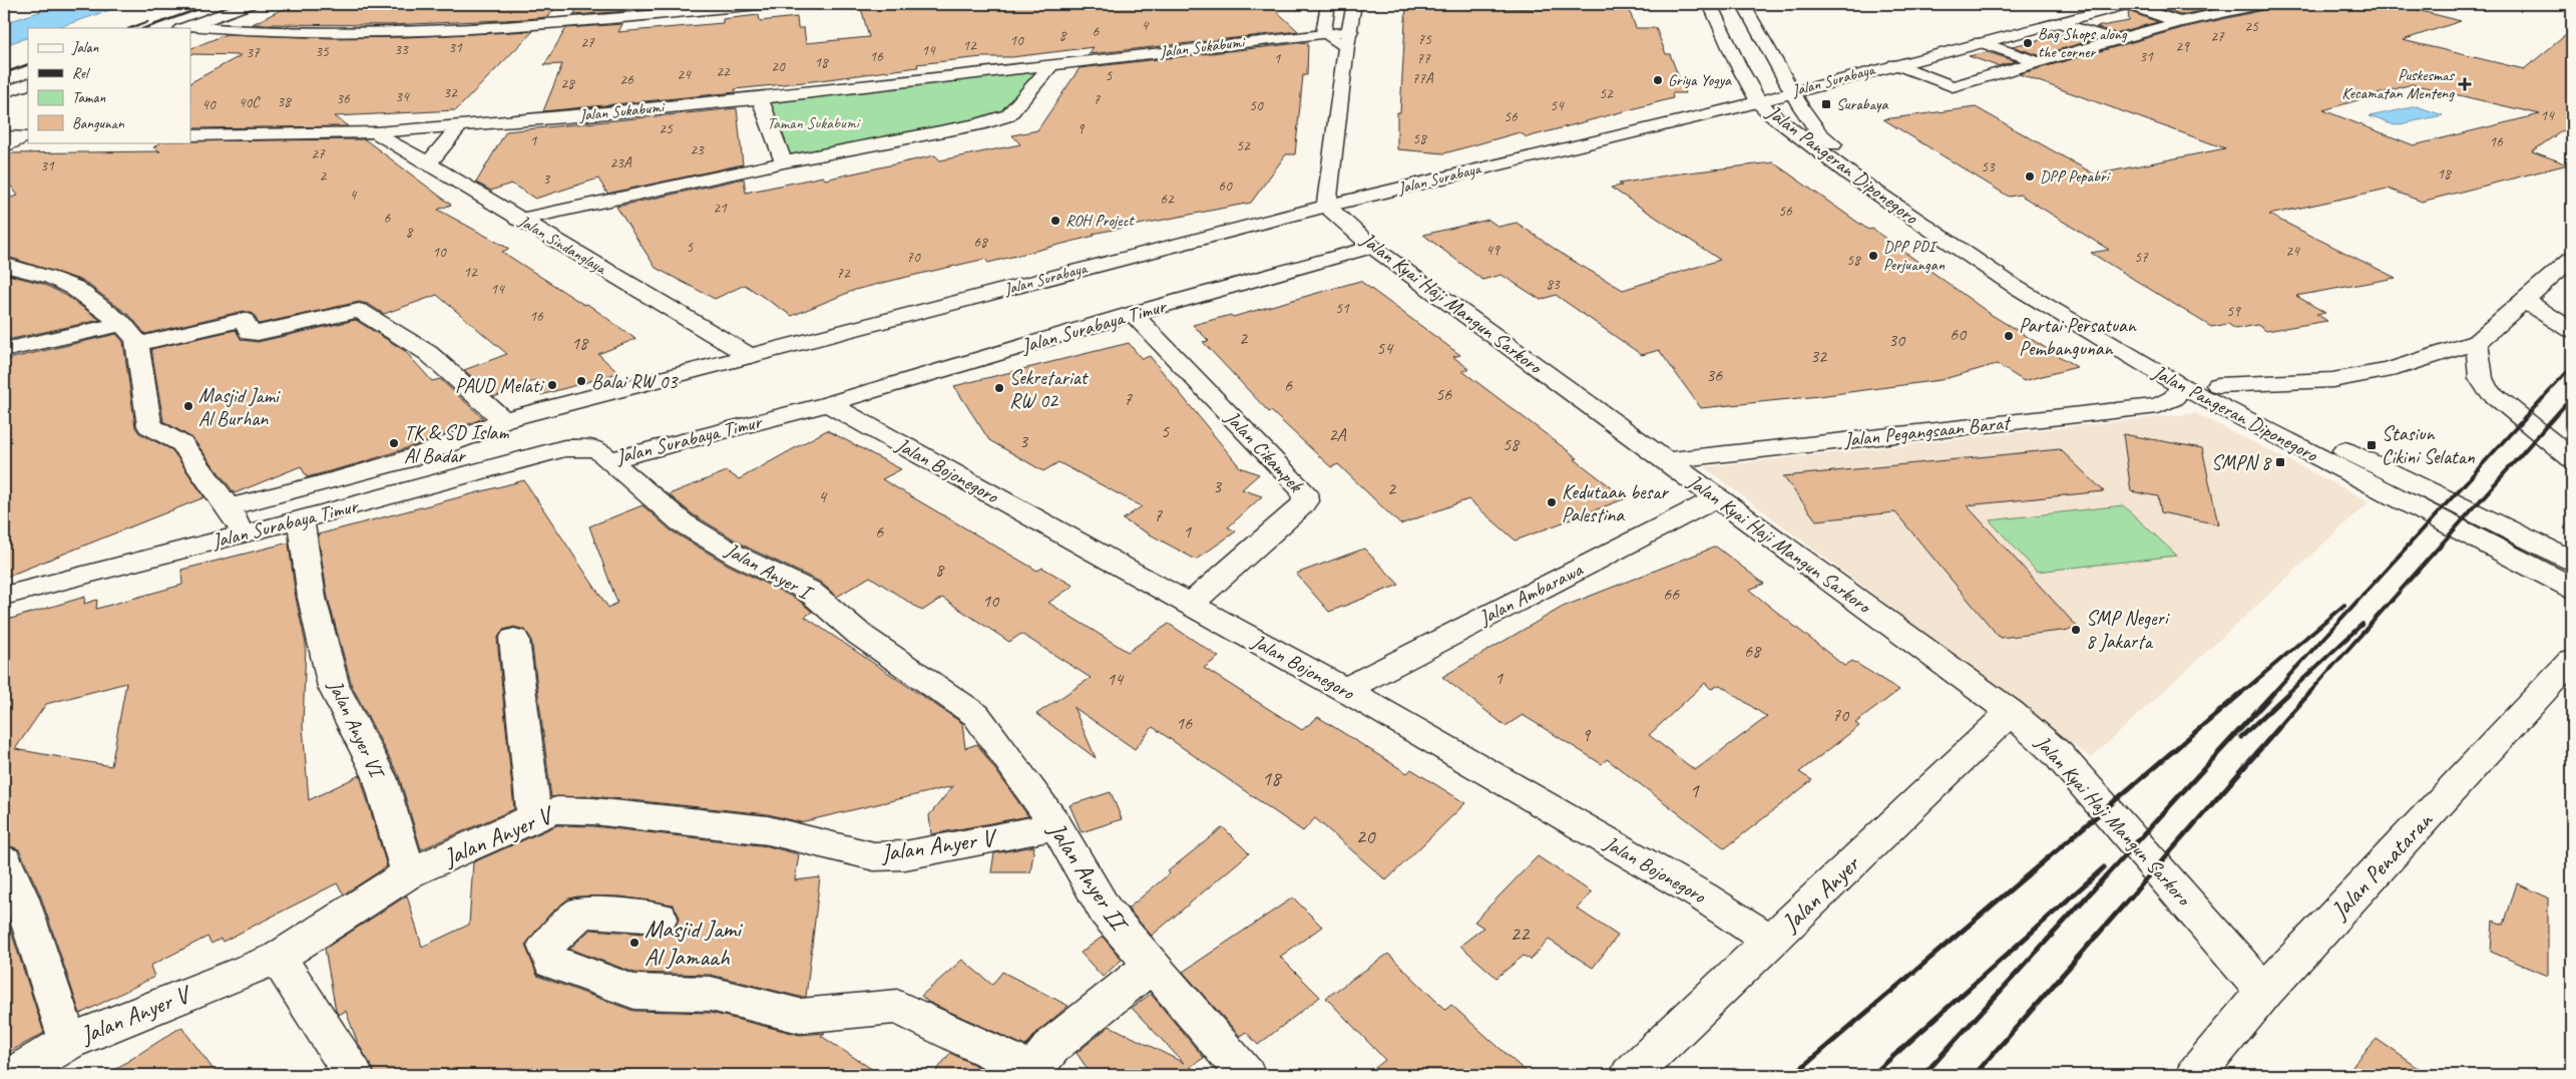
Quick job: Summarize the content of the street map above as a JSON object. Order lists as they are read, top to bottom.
{
  "streets": {
    "street": [
      "Jalan Sukabumi",
      "Jalan Surabaya",
      "Jalan Pangeran Diponegoro",
      "Jalan Sindanglaya",
      "Jalan Kyai Haji Mangun Sarkoro",
      "Jalan Surabaya Timur",
      "Jalan Pegangsaan Barat",
      "Jalan Cikampek",
      "Jalan Bojonegoro",
      "Jalan Anyer I",
      "Jalan Ambarawa",
      "Jalan Anyer VI",
      "Jalan Anyer V",
      "Jalan Penataran",
      "Jalan Anyer II",
      "Jalan Anyer"
    ]
  },
  "crossings": [
    ["Jalan Sukabumi", "Jalan Sindanglaya"],
    ["Jalan Surabaya", "Jalan Pangeran Diponegoro"],
    ["Jalan Surabaya", "Jalan Sindanglaya"],
    ["Jalan Surabaya", "Jalan Kyai Haji Mangun Sarkoro"],
    ["Jalan Pangeran Diponegoro", "Jalan Pegangsaan Barat"],
    ["Jalan Kyai Haji Mangun Sarkoro", "Jalan Surabaya Timur"],
    ["Jalan Kyai Haji Mangun Sarkoro", "Jalan Pegangsaan Barat"],
    ["Jalan Kyai Haji Mangun Sarkoro", "Jalan Ambarawa"],
    ["Jalan Kyai Haji Mangun Sarkoro", "Jalan Penataran"],
    ["Jalan Kyai Haji Mangun Sarkoro", "Jalan Anyer"],
    ["Jalan Surabaya Timur", "Jalan Cikampek"],
    ["Jalan Surabaya Timur", "Jalan Bojonegoro"],
    ["Jalan Surabaya Timur", "Jalan Anyer I"],
    ["Jalan Surabaya Timur", "Jalan Anyer VI"],
    ["Jalan Cikampek", "Jalan Bojonegoro"],
    ["Jalan Bojonegoro", "Jalan Ambarawa"],
    ["Jalan Bojonegoro", "Jalan Anyer"],
    ["Jalan Anyer I", "Jalan Anyer II"],
    ["Jalan Anyer VI", "Jalan Anyer V"],
    ["Jalan Anyer V", "Jalan Anyer II"]
  ],
  "parks": ["Taman Sukabumi"],
  "places": {
    "other": [
      "Bag Shops along the corner",
      "Griya Yogya",
      "DPP Pepabri",
      "ROH Project",
      "DPP PDI Perjuangan",
      "Partai Persatuan Pembangunan",
      "Balai RW 03",
      "PAUD Melati",
      "Sekretariat RW 02",
      "Masjid Jami Al Burhan",
      "TK & SD Islam Al Badar",
      "Kedutaan besar Palestina",
      "SMP Negeri 8 Jakarta",
      "Masjid Jami Al Jamaah"
    ],
    "health": ["Puskesmas Kecamatan Menteng"],
    "transit": ["Surabaya", "Stasiun Cikini Selatan", "SMPN 8"]
  },
  "house_numbers": [
    "4",
    "25",
    "6",
    "8",
    "27",
    "75",
    "10",
    "27",
    "12",
    "29",
    "31",
    "33",
    "14",
    "35",
    "37",
    "16",
    "31",
    "1",
    "77",
    "18",
    "20",
    "22",
    "24",
    "5",
    "77A",
    "26",
    "28",
    "32",
    "52",
    "34",
    "36",
    "7",
    "38",
    "40C",
    "40",
    "50",
    "54",
    "14",
    "56",
    "25",
    "9",
    "58",
    "1",
    "16",
    "52",
    "23",
    "27",
    "23A",
    "31",
    "53",
    "18",
    "2",
    "3",
    "60",
    "4",
    "62",
    "21",
    "56",
    "6",
    "8",
    "68",
    "5",
    "49",
    "24",
    "10",
    "70",
    "57",
    "58",
    "12",
    "72",
    "83",
    "14",
    "51",
    "59",
    "16",
    "60",
    "2",
    "30",
    "18",
    "54",
    "32",
    "36",
    "6",
    "56",
    "7",
    "5",
    "2A",
    "3",
    "58",
    "3",
    "2",
    "4",
    "7",
    "6",
    "1",
    "8",
    "66",
    "10",
    "68",
    "1",
    "14",
    "70",
    "16",
    "9",
    "18",
    "1",
    "20",
    "22"
  ],
  "legend": [
    "Jalan",
    "Rel",
    "Taman",
    "Bangunan"
  ]
}
